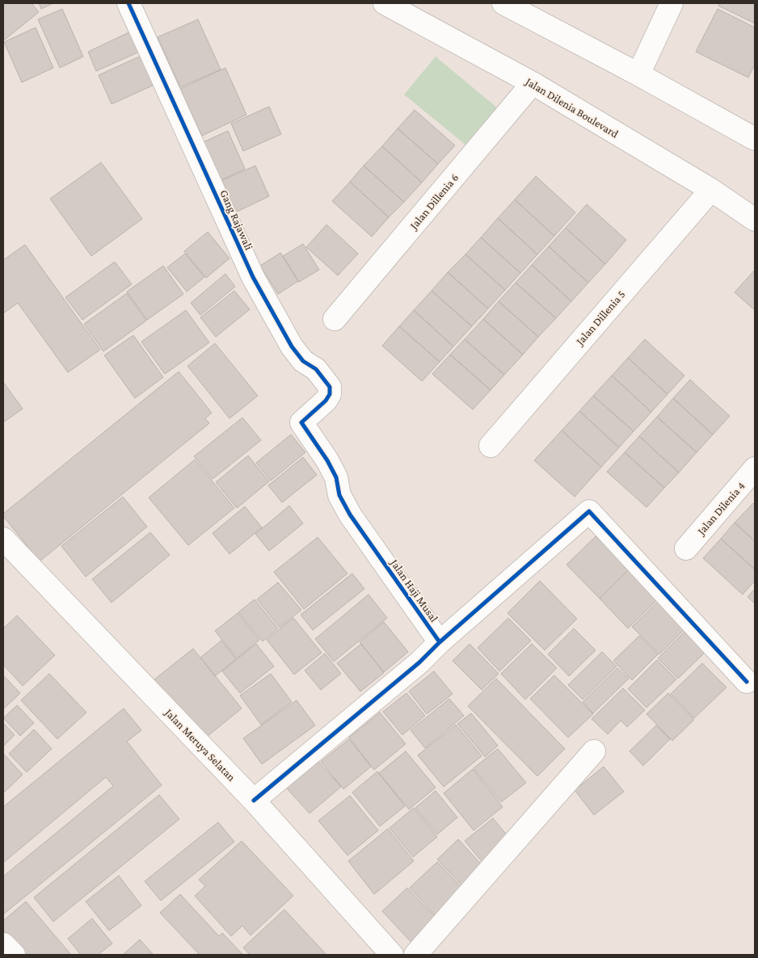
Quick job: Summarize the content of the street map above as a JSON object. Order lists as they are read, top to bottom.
{
  "streets": {
    "street": [
      "Jalan Dilenia Boulevard",
      "Jalan Dillenia 6",
      "Gang Rajawali",
      "Jalan Dillenia 5",
      "Jalan Dilenia 4",
      "Jalan Haji Musal",
      "Jalan Meruya Selatan"
    ]
  },
  "crossings": [
    ["Jalan Dilenia Boulevard", "Jalan Dillenia 6"],
    ["Jalan Dilenia Boulevard", "Jalan Dillenia 5"],
    ["Gang Rajawali", "Jalan Haji Musal"]
  ]
}
